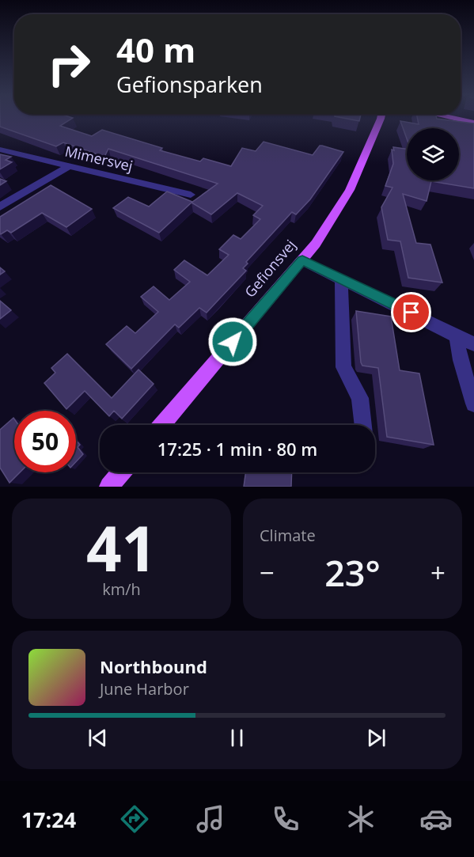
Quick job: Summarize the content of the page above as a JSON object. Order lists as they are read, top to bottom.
{
  "streets": {
    "main road": ["Gefionsvej"],
    "street": ["Mimersvej"]
  },
  "page": {
    "turn": ["40 m", "Gefionsparken"],
    "limit": "50",
    "trip": "17:25 · 1 min · 80 m",
    "tile": [
      ["41", "km/h"],
      "Climate"
    ],
    "heat": ["−", "23°", "+"],
    "song": ["Northbound", "June Harbor"],
    "tabs": "17:24"
  }
}
